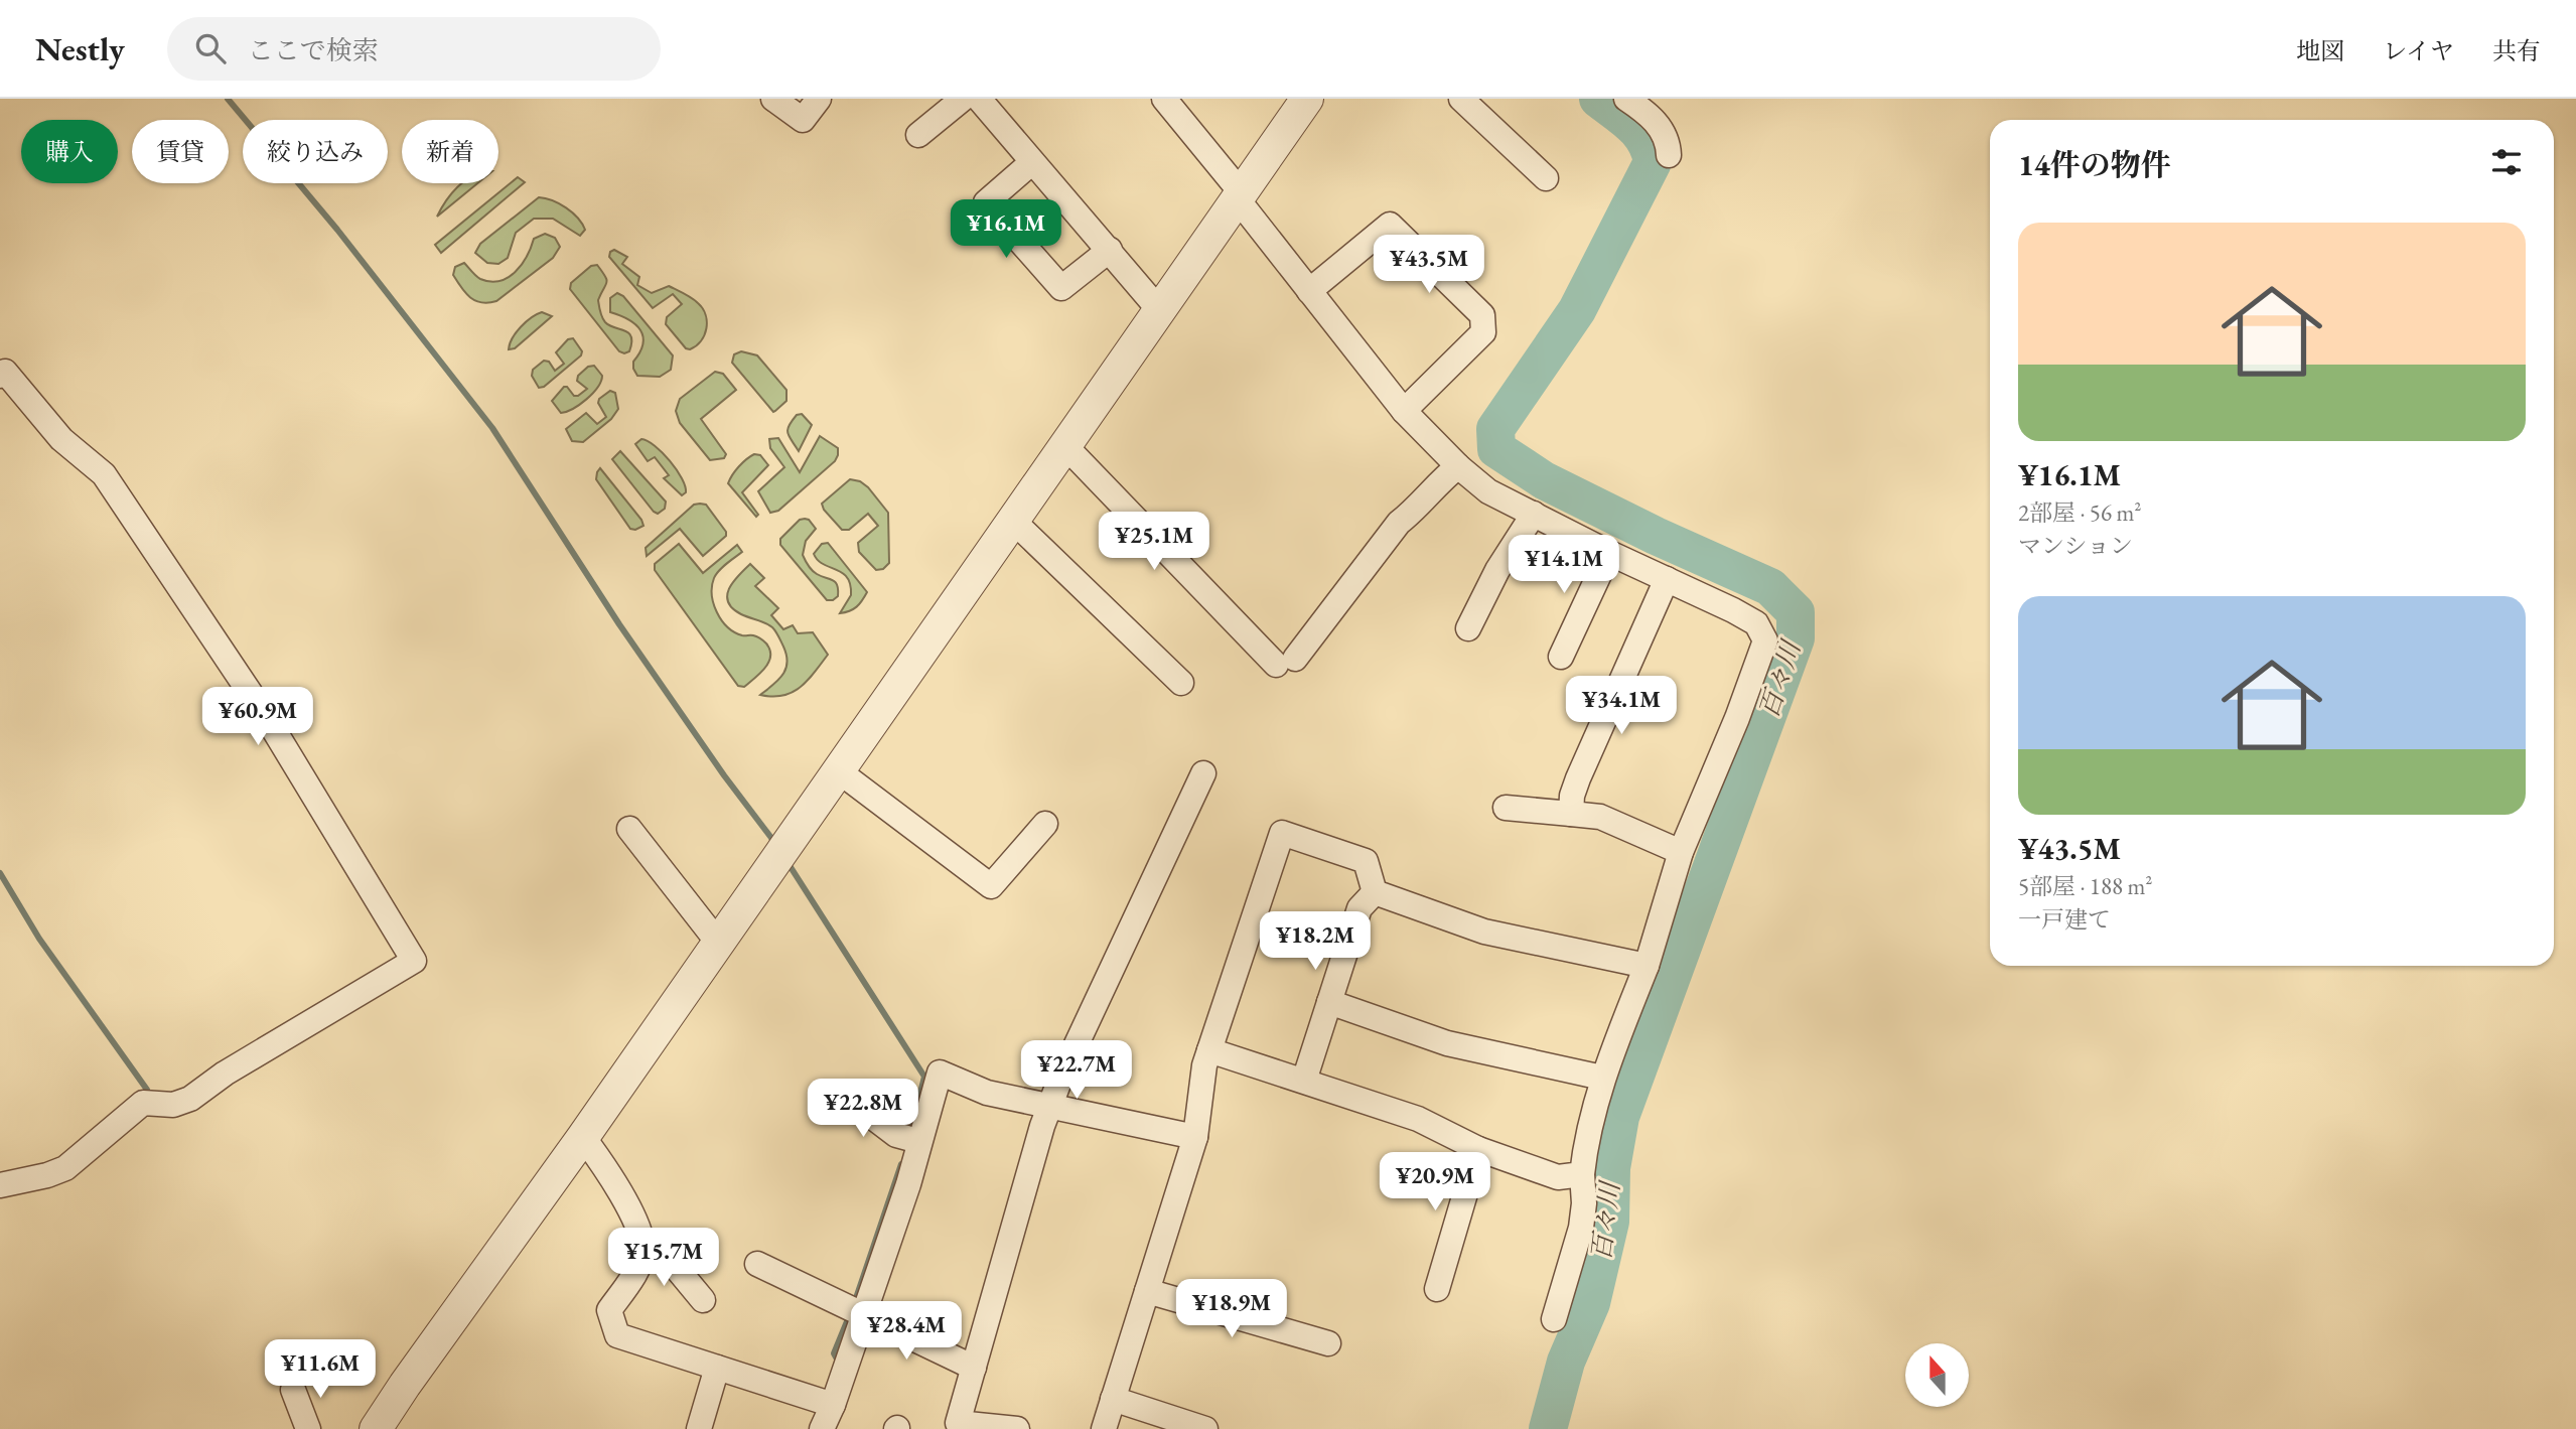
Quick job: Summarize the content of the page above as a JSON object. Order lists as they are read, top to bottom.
{
  "water": ["百々川"],
  "north": "top",
  "page": {
    "header": "Nestly",
    "search": "ここで検索",
    "nav": ["地図", "レイヤ", "共有"],
    "chip": [
      "購入",
      "賃貸",
      "絞り込み",
      "新着"
    ],
    "heading": "14件の物件",
    "price": [
      "¥16.1M",
      "¥43.5M",
      "¥25.1M",
      "¥14.1M",
      "¥34.1M",
      "¥60.9M",
      "¥18.2M",
      "¥22.7M",
      "¥22.8M",
      "¥20.9M",
      "¥15.7M",
      "¥18.9M",
      "¥28.4M",
      "¥11.6M"
    ],
    "list": [
      {
        "name": "¥16.1M",
        "note": "2部屋 · 56 m² · マンション"
      },
      {
        "name": "¥43.5M",
        "note": "5部屋 · 188 m² · 一戸建て"
      }
    ]
  }
}
